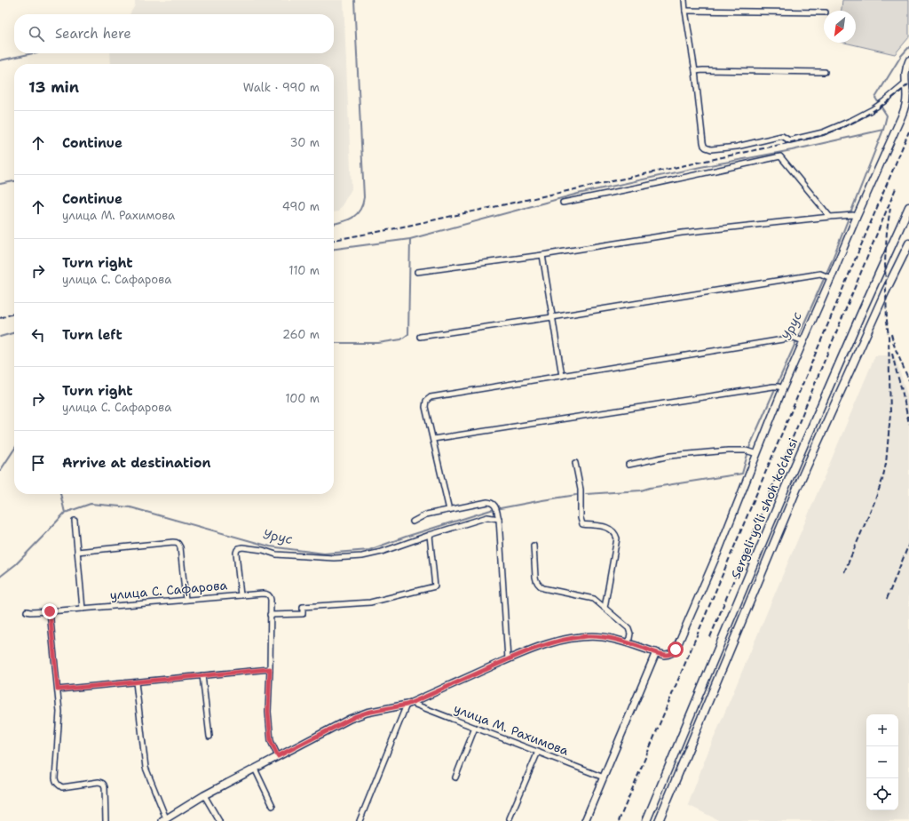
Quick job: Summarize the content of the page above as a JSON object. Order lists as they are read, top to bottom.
{
  "streets": {
    "main road": ["Sergeli yo‘li shoh ko‘chasi"],
    "street": ["улица С. Сафарова", "улица М. Рахимова"]
  },
  "crossings": [
    ["улица С. Сафарова", "улица М. Рахимова"]
  ],
  "water": ["Урус"],
  "north": "bottom left",
  "page": {
    "search": "Search here",
    "heading": ["13 min", "Walk · 990 m"],
    "list": [
      ["Continue", "30 m"],
      ["Continue", "улица М. Рахимова", "490 m"],
      ["Turn right", "улица С. Сафарова", "110 m"],
      ["Turn left", "260 m"],
      ["Turn right", "улица С. Сафарова", "100 m"],
      "Arrive at destination"
    ],
    "map_buttons": ["+", "−"]
  }
}
